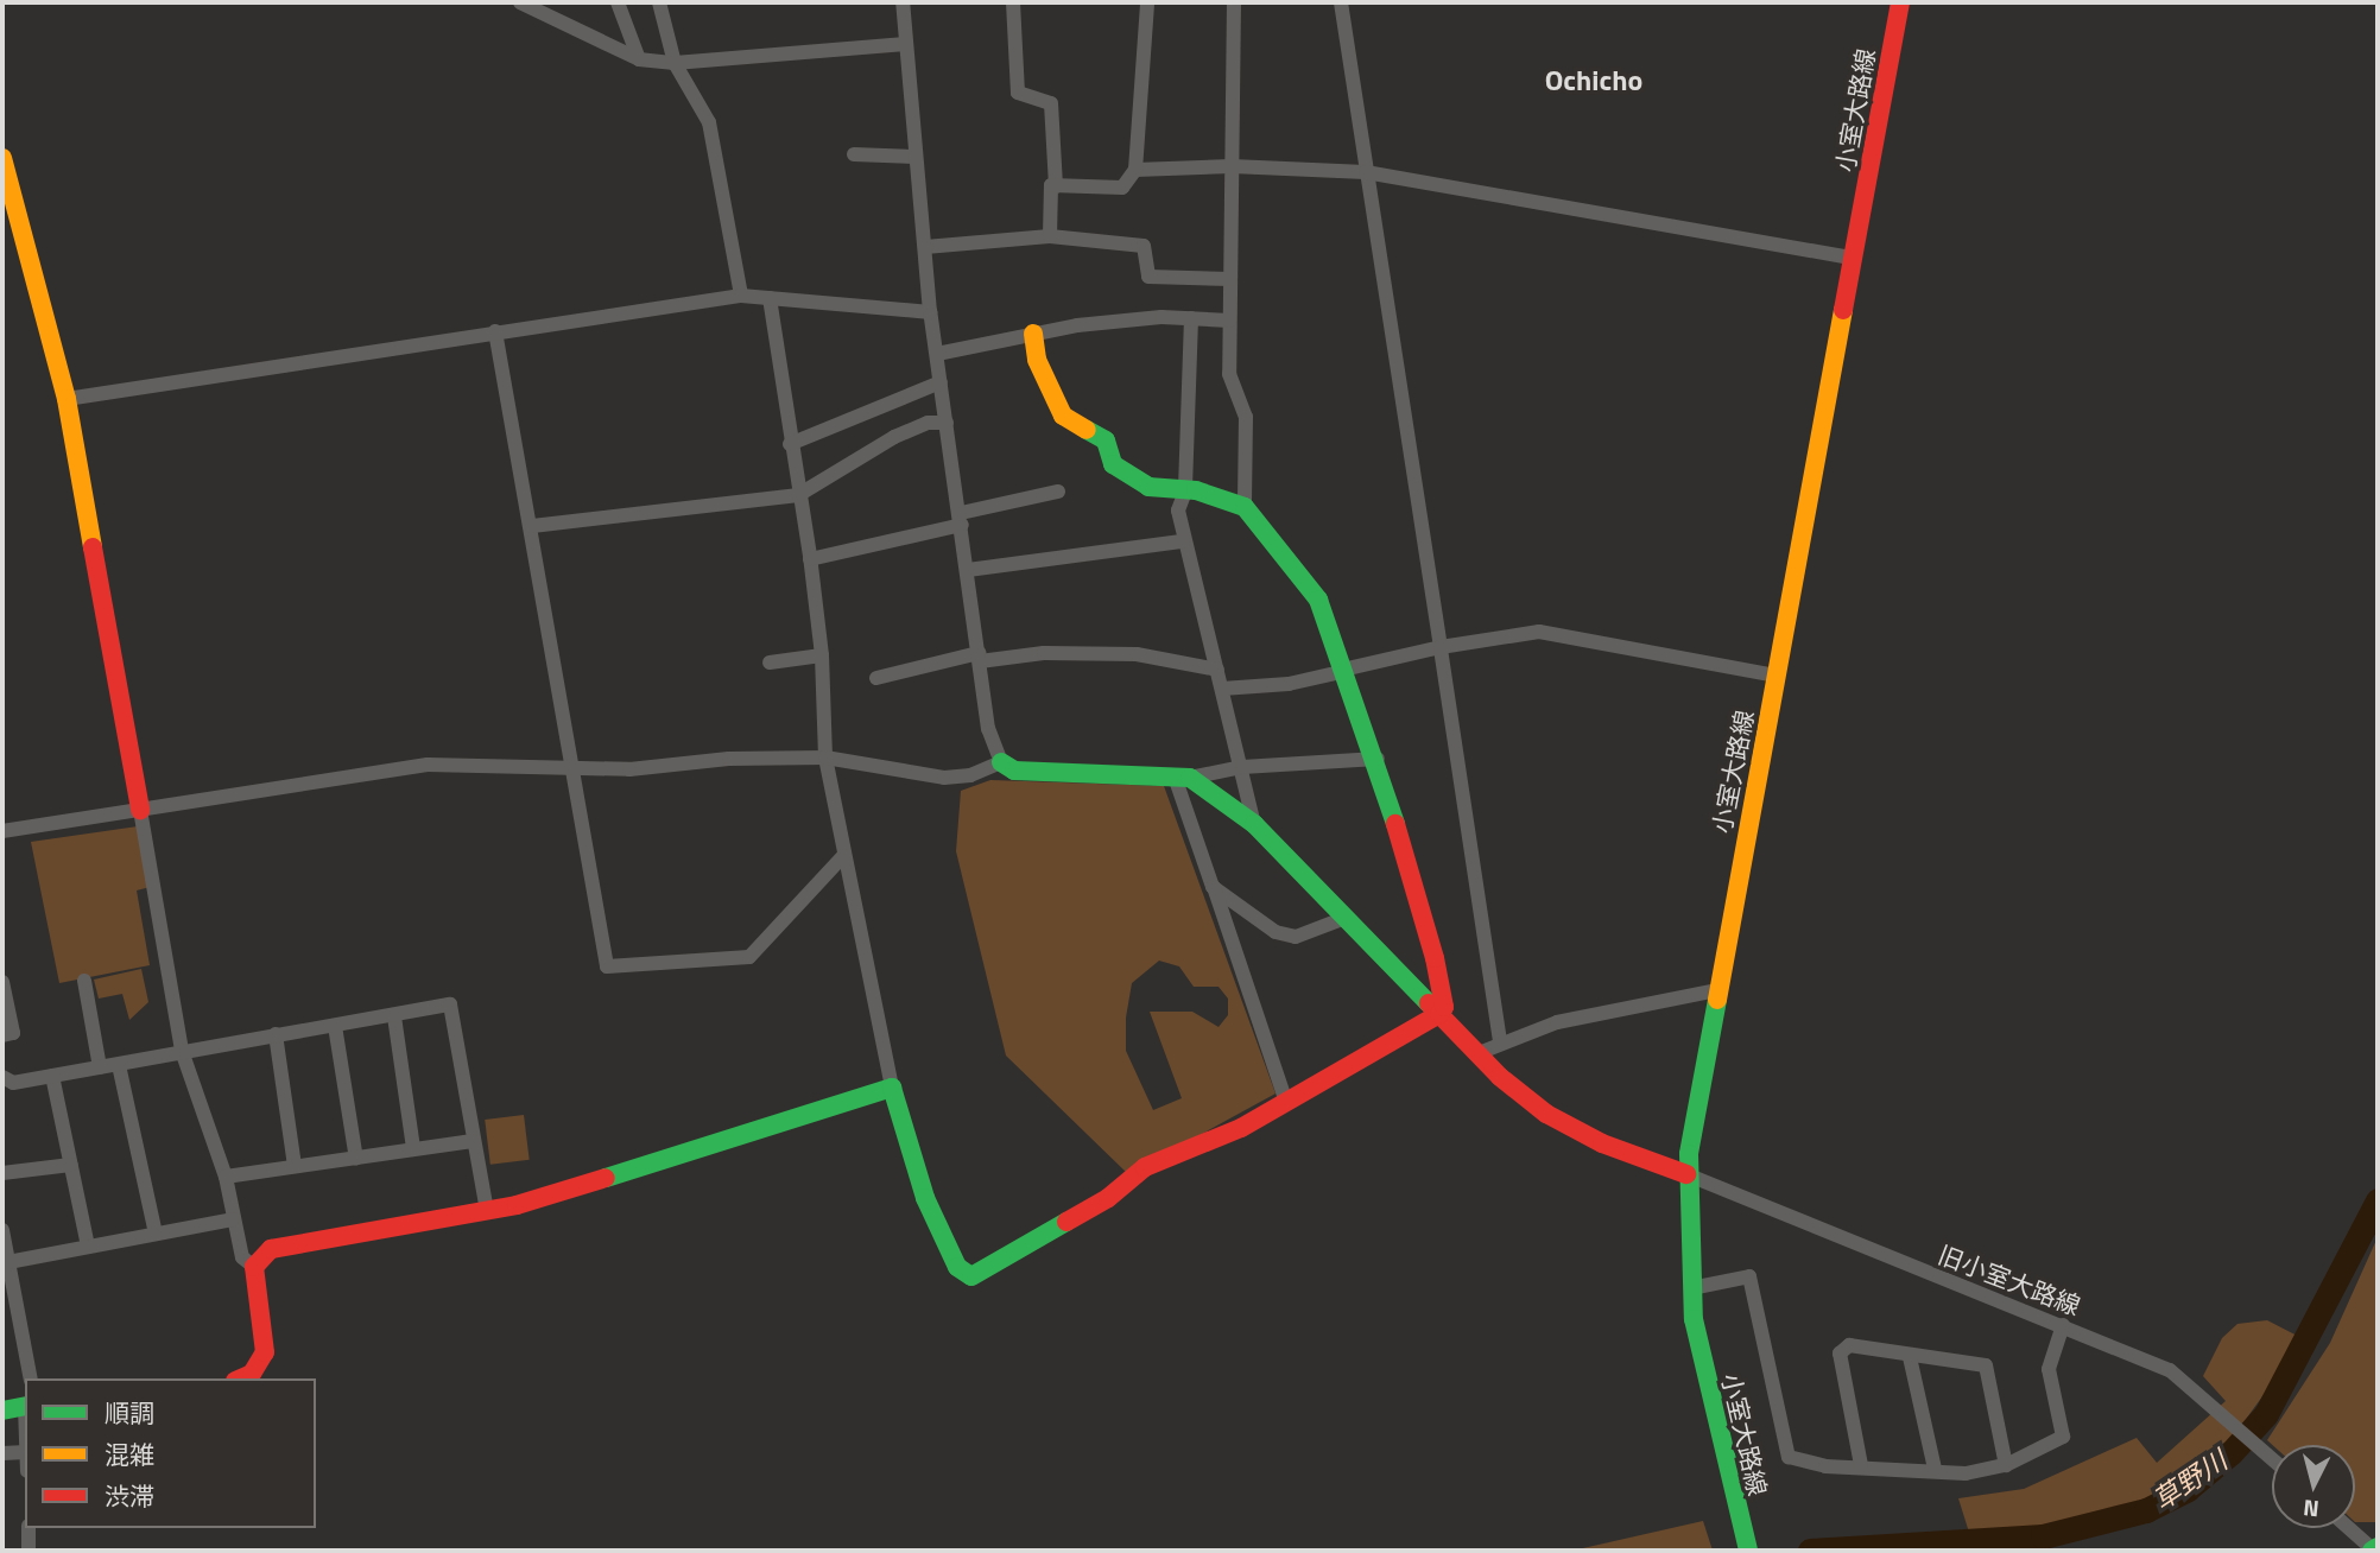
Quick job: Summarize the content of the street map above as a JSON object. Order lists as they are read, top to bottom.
{
  "streets": {
    "street": ["小室大路線", "旧小室大路線"]
  },
  "crossings": [
    ["小室大路線", "旧小室大路線"]
  ],
  "districts": ["Ochicho"],
  "water": ["草野川"],
  "legend": ["順調", "混雑", "渋滞"],
  "north": "bottom"
}
